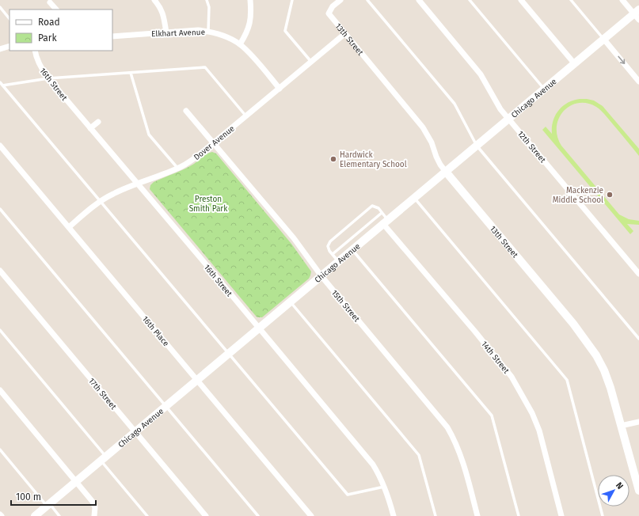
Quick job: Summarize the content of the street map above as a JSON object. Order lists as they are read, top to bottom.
{
  "streets": {
    "street": [
      "Elkhart Avenue",
      "13th Street",
      "16th Street",
      "Chicago Avenue",
      "Dover Avenue",
      "12th Street",
      "15th Street",
      "16th Place",
      "14th Street",
      "17th Street"
    ]
  },
  "crossings": [
    ["Elkhart Avenue", "Dover Avenue"],
    ["13th Street", "Chicago Avenue"],
    ["13th Street", "Dover Avenue"],
    ["16th Street", "Chicago Avenue"],
    ["16th Street", "Dover Avenue"],
    ["Chicago Avenue", "12th Street"],
    ["Chicago Avenue", "15th Street"],
    ["Chicago Avenue", "16th Place"],
    ["Chicago Avenue", "14th Street"],
    ["Chicago Avenue", "17th Street"],
    ["Dover Avenue", "15th Street"],
    ["Dover Avenue", "16th Place"]
  ],
  "parks": ["Preston Smith Park"],
  "places": ["Hardwick Elementary School", "Mackenzie Middle School"],
  "legend": ["Road", "Park"],
  "scale_bar": "100 m",
  "north": "top right"
}
